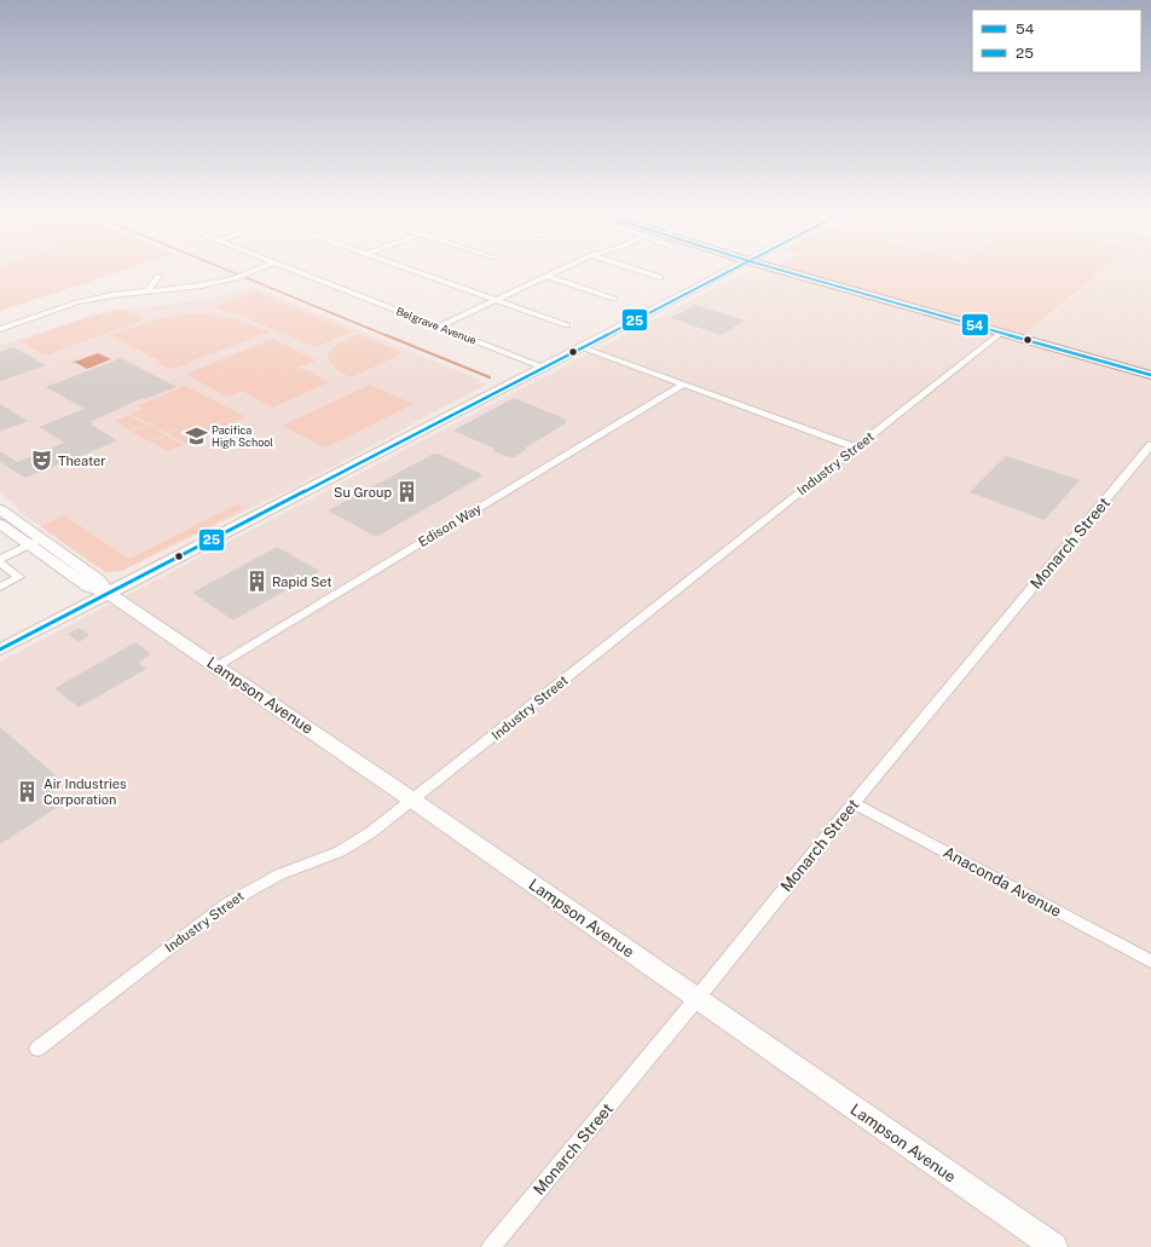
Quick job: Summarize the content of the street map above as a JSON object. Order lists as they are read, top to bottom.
{
  "streets": {
    "main road": ["Lampson Avenue"],
    "street": [
      "Belgrave Avenue",
      "Industry Street",
      "Edison Way",
      "Monarch Street",
      "Anaconda Avenue"
    ]
  },
  "crossings": [
    ["Industry Street", "Lampson Avenue"],
    ["Edison Way", "Lampson Avenue"],
    ["Monarch Street", "Lampson Avenue"],
    ["Monarch Street", "Anaconda Avenue"]
  ],
  "places": {
    "school or university": ["Pacifica High School"],
    "theatre": ["Theater"],
    "building": ["Su Group", "Rapid Set", "Air Industries Corporation"]
  },
  "lines": ["transit line 54", "transit line 25"],
  "legend": ["54", "25"]
}
